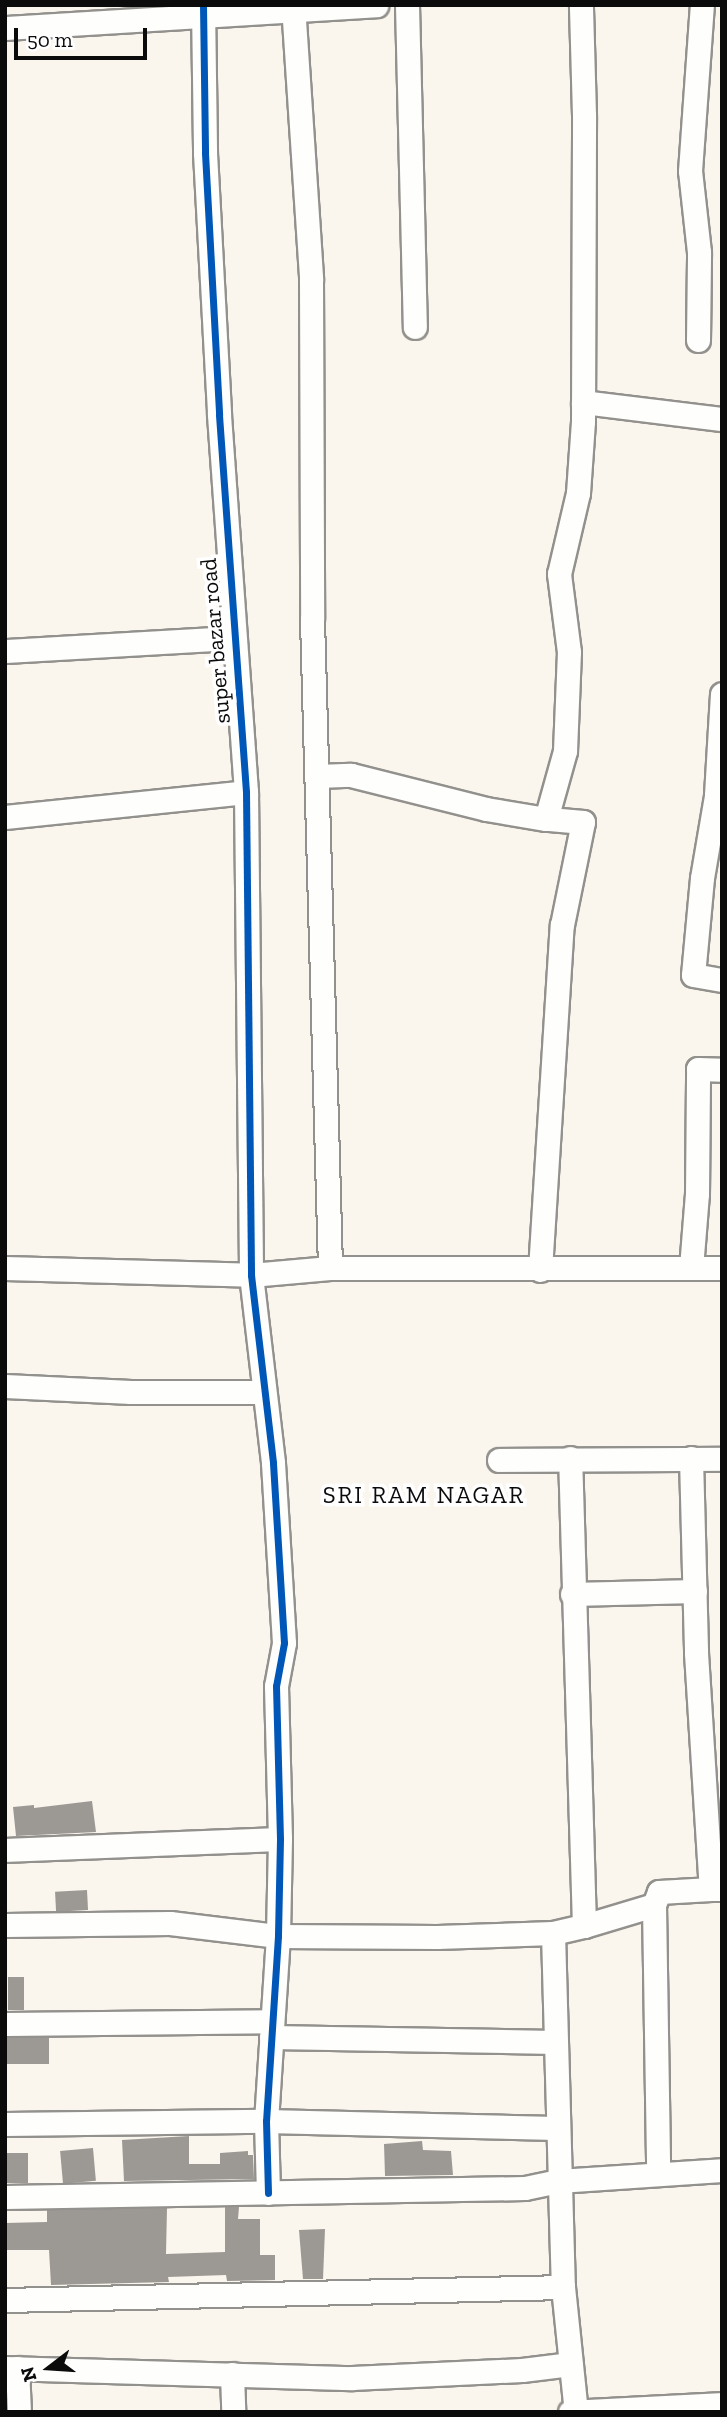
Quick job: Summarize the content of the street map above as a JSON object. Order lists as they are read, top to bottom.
{
  "streets": {
    "street": ["super bazar road"]
  },
  "districts": ["SRI RAM NAGAR"],
  "scale_bar": "50 m",
  "north": "left"
}
